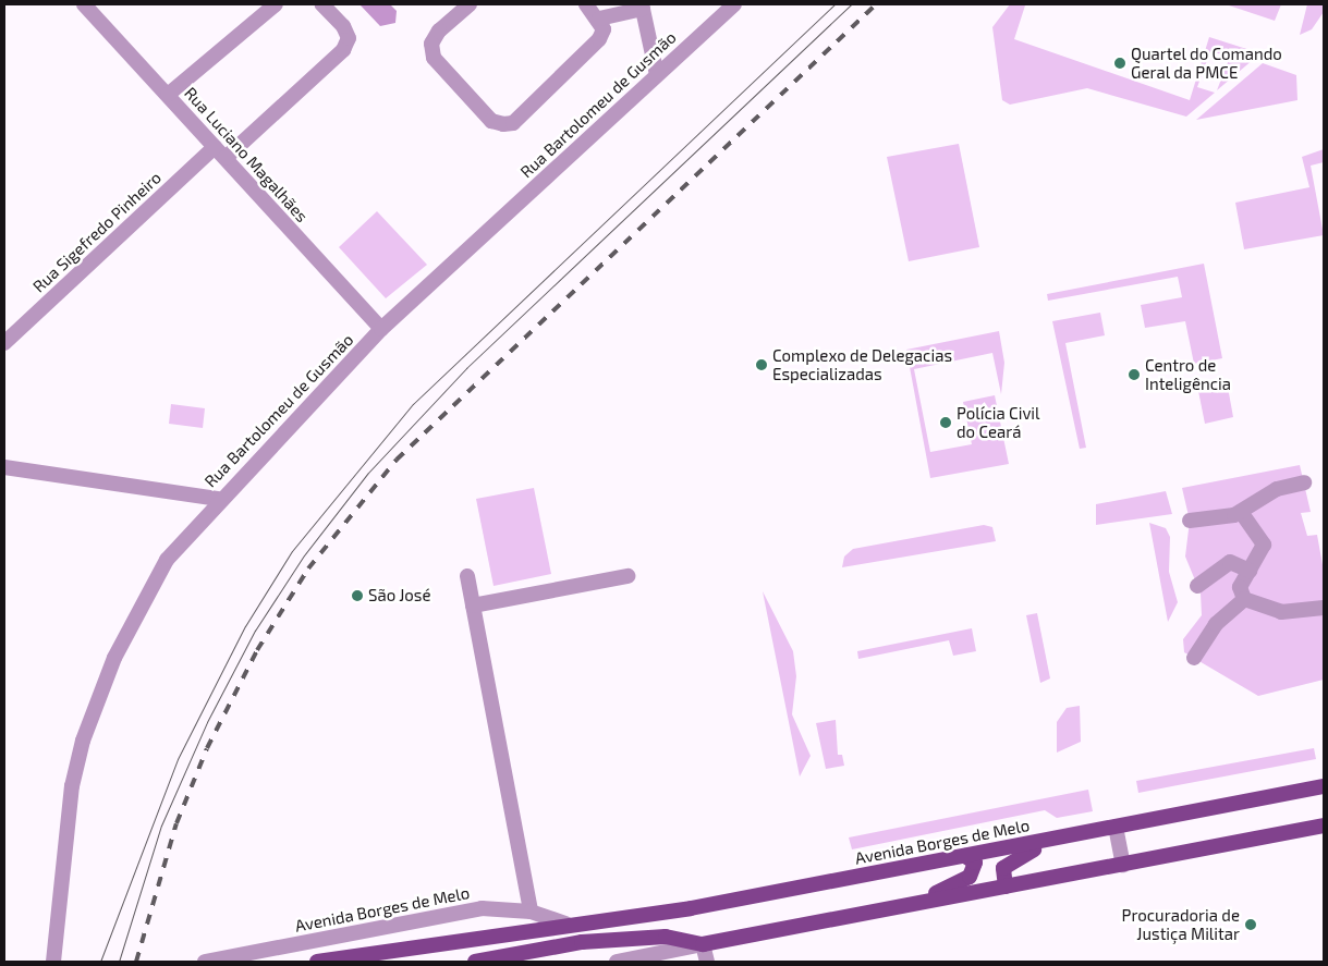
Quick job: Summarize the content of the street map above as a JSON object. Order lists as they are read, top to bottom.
{
  "streets": {
    "main road": ["Avenida Borges de Melo"],
    "street": ["Rua Bartolomeu de Gusmão", "Rua Luciano Magalhães", "Rua Sigefredo Pinheiro"]
  },
  "crossings": [
    ["Rua Bartolomeu de Gusmão", "Rua Luciano Magalhães"],
    ["Rua Luciano Magalhães", "Rua Sigefredo Pinheiro"]
  ],
  "places": [
    "Quartel do Comando Geral da PMCE",
    "Complexo de Delegacias Especializadas",
    "Centro de Inteligência",
    "Polícia Civil do Ceará",
    "São José",
    "Procuradoria de Justiça Militar"
  ]
}
